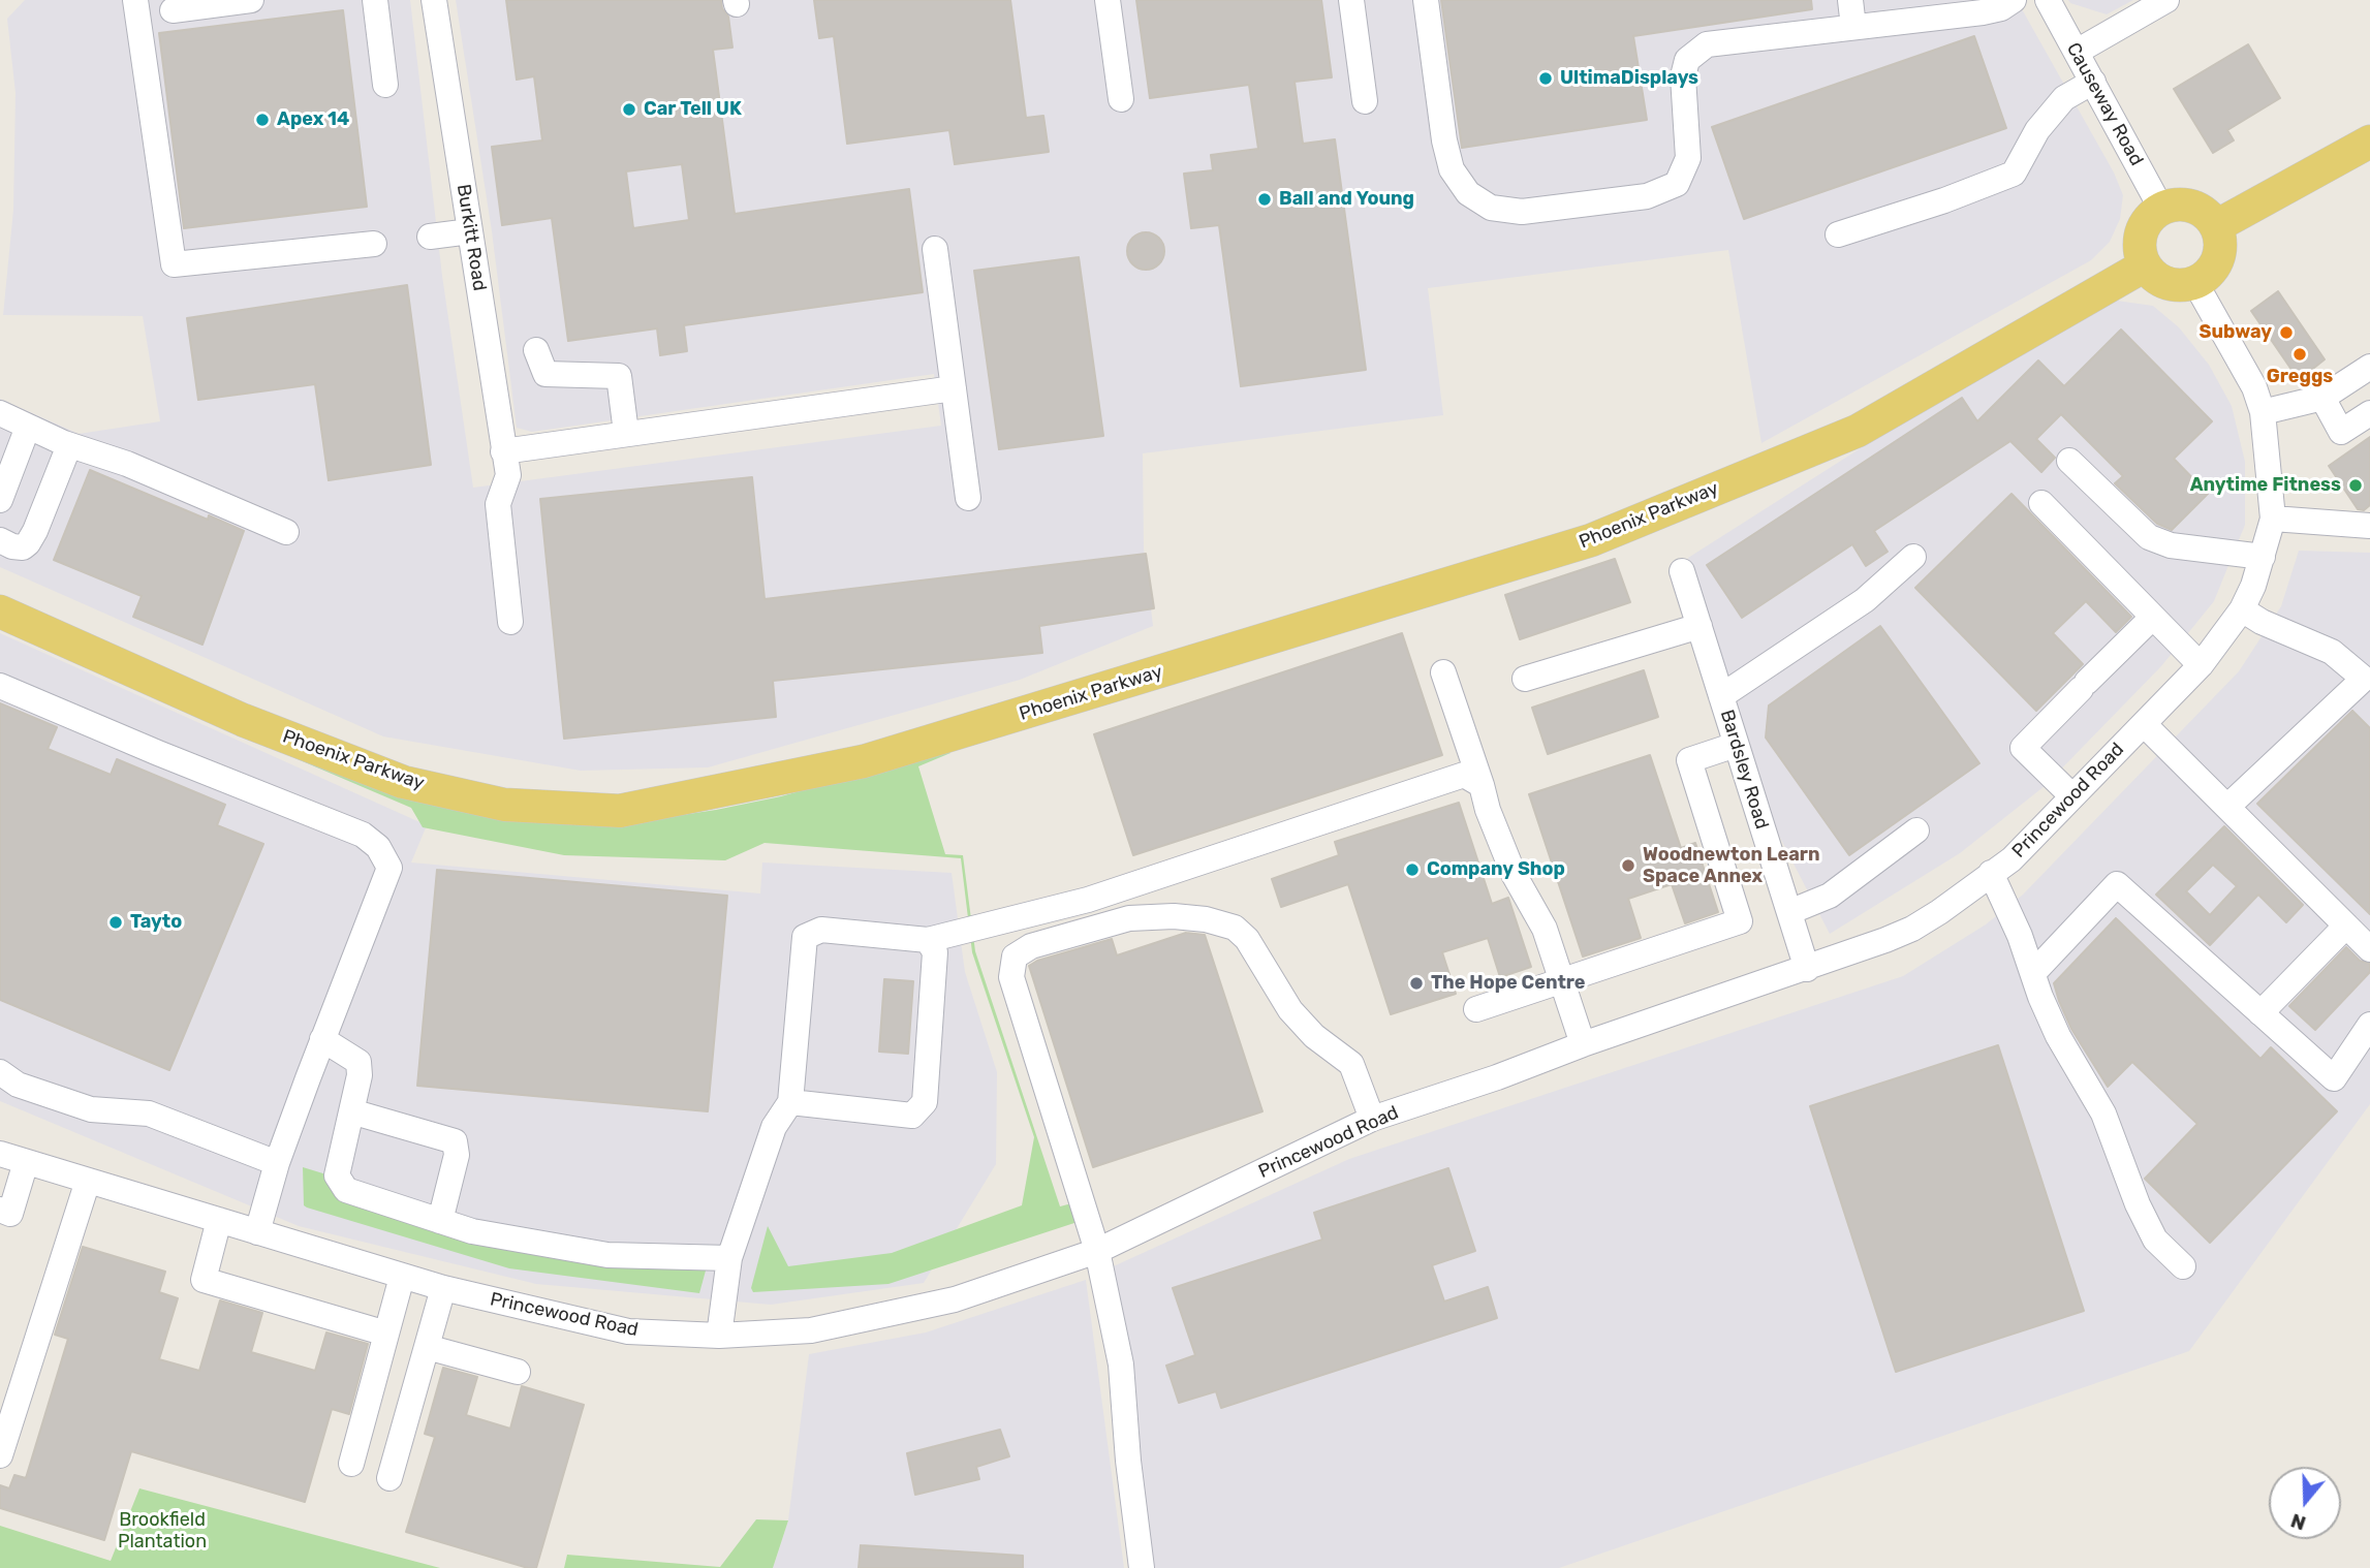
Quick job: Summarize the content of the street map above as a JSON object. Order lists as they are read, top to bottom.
{
  "streets": {
    "main road": ["Phoenix Parkway"],
    "street": [
      "Causeway Road",
      "Burkitt Road",
      "Bardsley Road",
      "Princewood Road"
    ]
  },
  "crossings": [
    ["Causeway Road", "Phoenix Parkway"],
    ["Causeway Road", "Princewood Road"],
    ["Phoenix Parkway", "Princewood Road"],
    ["Bardsley Road", "Princewood Road"]
  ],
  "parks": ["Brookfield Plantation"],
  "places": [
    "UltimaDisplays",
    "Car Tell UK",
    "Apex 14",
    "Ball and Young",
    "Subway",
    "Greggs",
    "Anytime Fitness",
    "Woodnewton Learn Space Annex",
    "Company Shop",
    "Tayto",
    "The Hope Centre"
  ],
  "north": "bottom"
}
